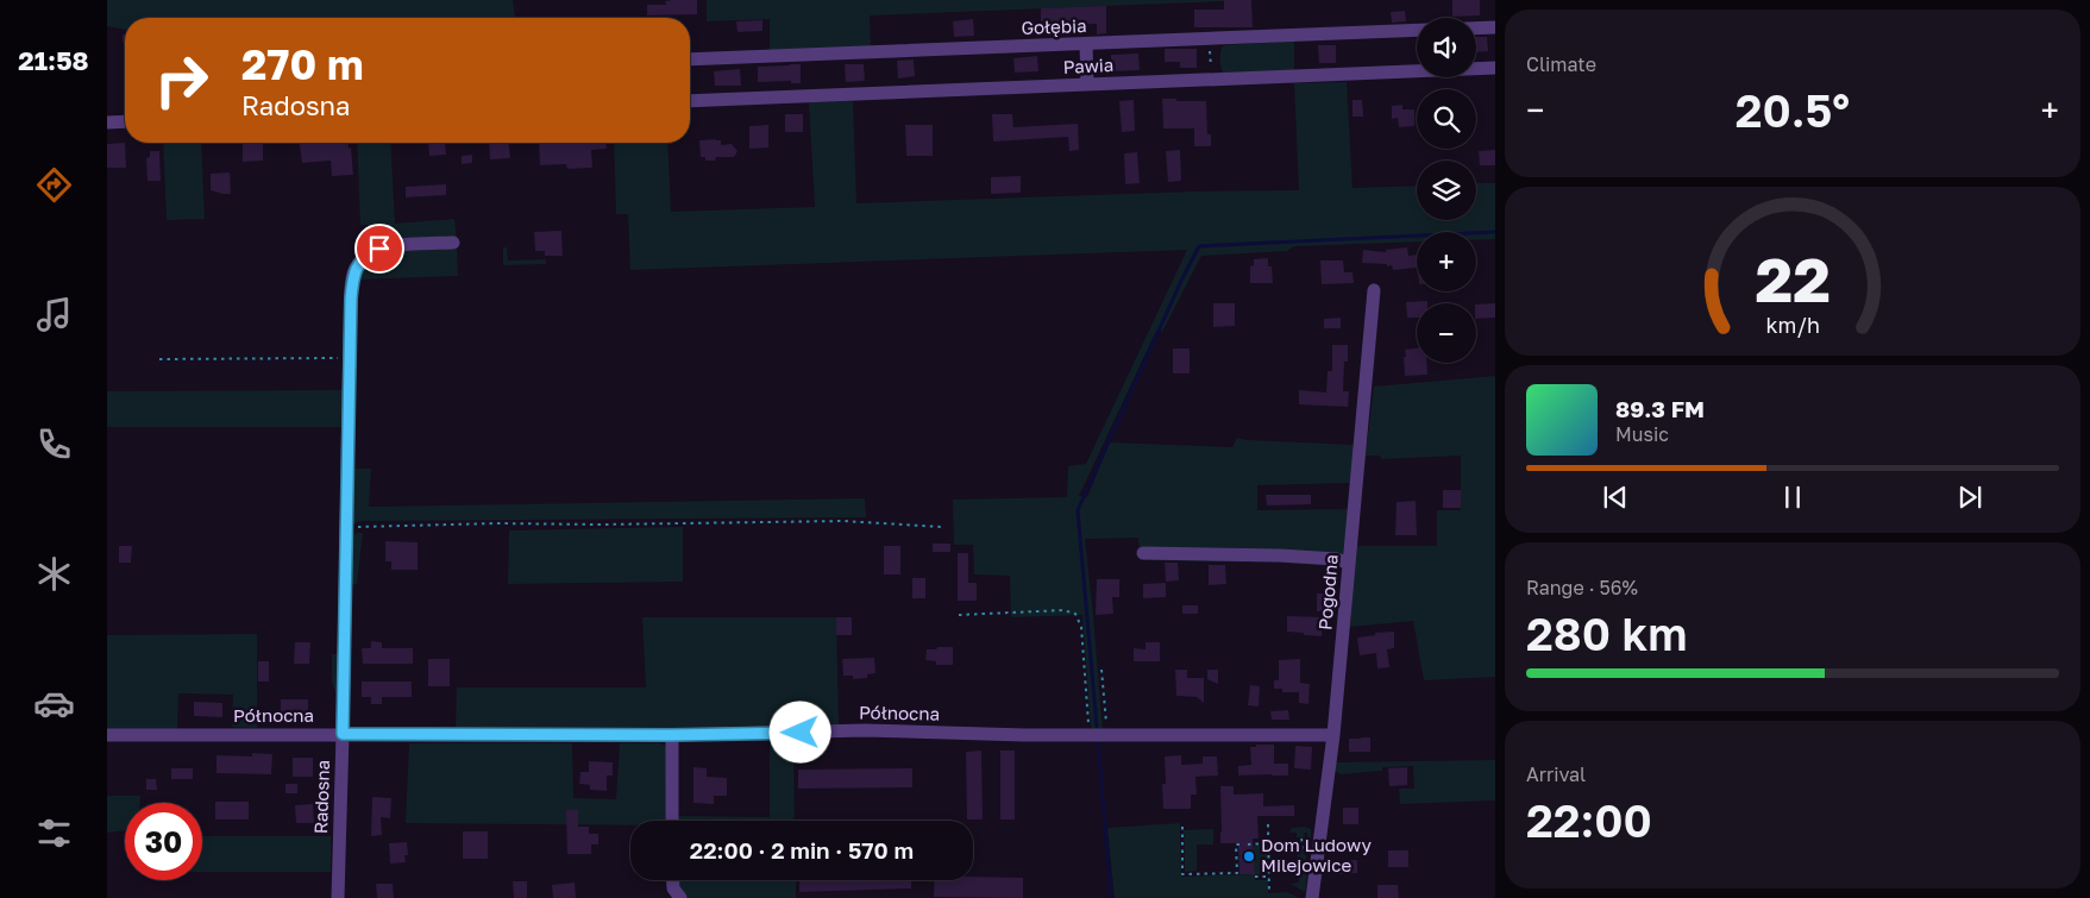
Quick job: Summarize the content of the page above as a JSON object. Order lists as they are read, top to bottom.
{
  "streets": {
    "street": [
      "Gołębia",
      "Pawia",
      "Pogodna",
      "Północna",
      "Radosna"
    ]
  },
  "crossings": [
    ["Pogodna", "Północna"],
    ["Północna", "Radosna"]
  ],
  "places": ["Dom Ludowy Milejowice"],
  "page": {
    "tabs": "21:58",
    "tile": [
      "Climate",
      ["Range · 56%", "280 km"],
      ["Arrival", "22:00"]
    ],
    "map_buttons": ["+", "−"],
    "turn": ["270 m", "Radosna"],
    "heat": ["−", "20.5°", "+"],
    "song": ["89.3 FM", "Music"],
    "limit": "30",
    "trip": "22:00 · 2 min · 570 m",
    "gauge": ["22", "km/h"]
  }
}
